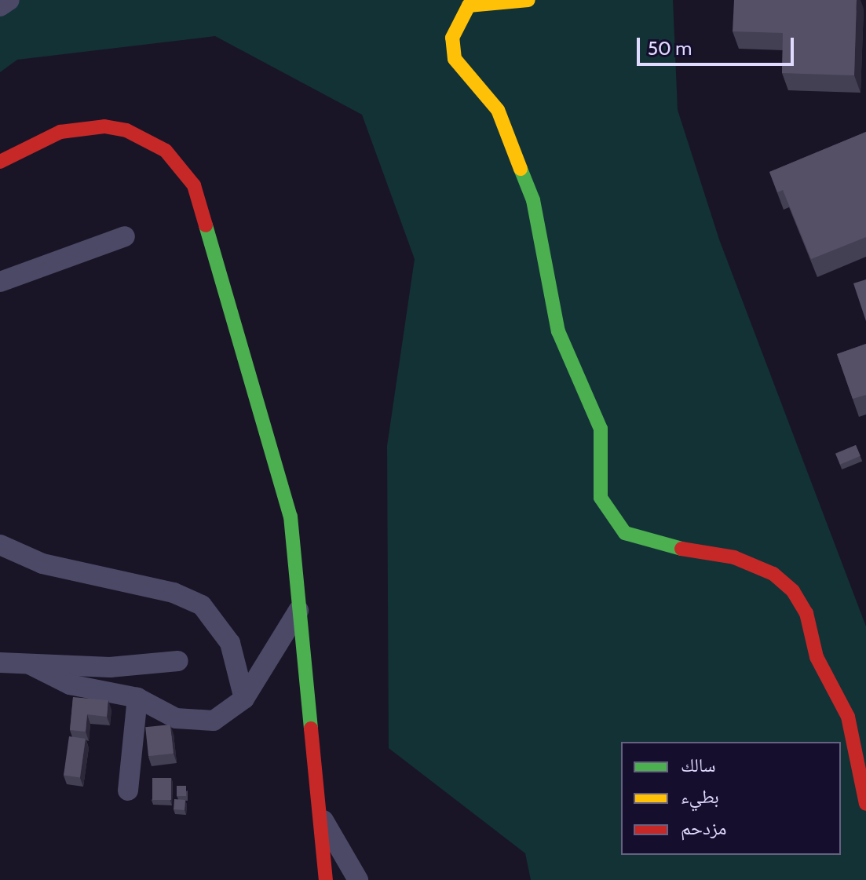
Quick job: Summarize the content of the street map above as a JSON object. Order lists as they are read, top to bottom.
{
  "legend": ["سالك", "بطيء", "مزدحم"],
  "scale_bar": "50 m"
}
